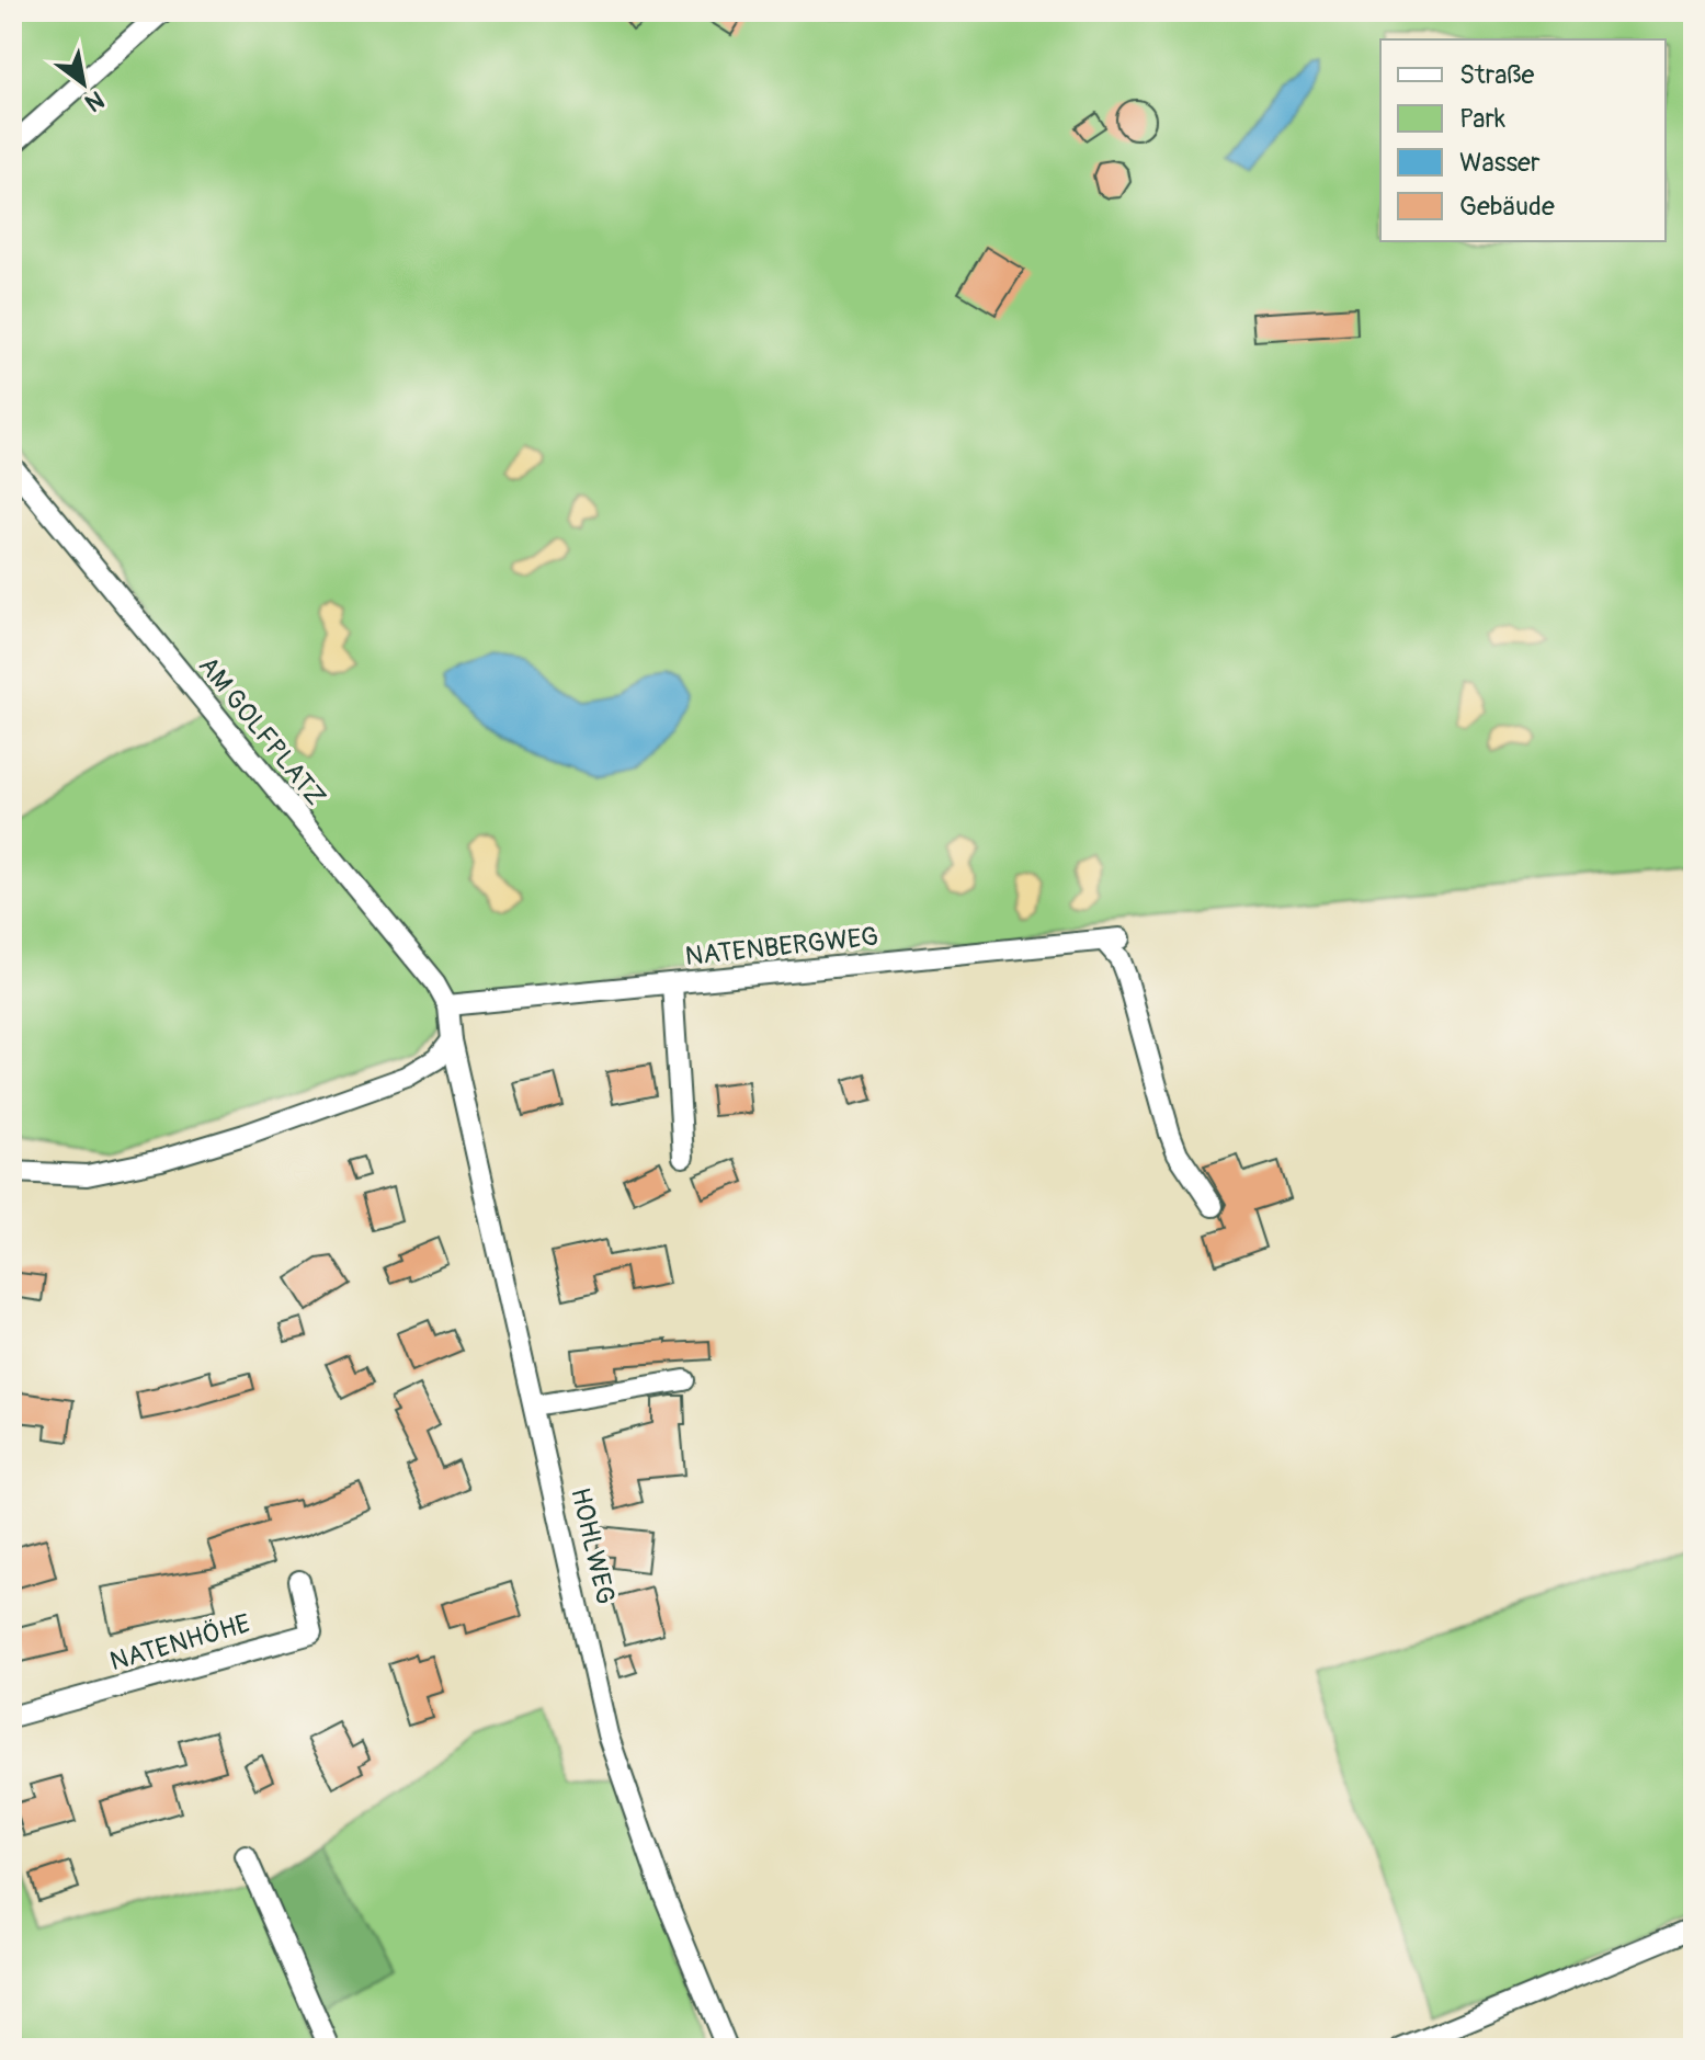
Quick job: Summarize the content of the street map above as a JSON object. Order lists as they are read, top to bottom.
{
  "streets": {
    "street": [
      "AM GOLFPLATZ",
      "NATENBERGWEG",
      "HOHLWEG",
      "NATENHÖHE"
    ]
  },
  "crossings": [
    ["AM GOLFPLATZ", "NATENBERGWEG"],
    ["AM GOLFPLATZ", "HOHLWEG"]
  ],
  "legend": [
    "Straße",
    "Park",
    "Wasser",
    "Gebäude"
  ],
  "north": "bottom right"
}
